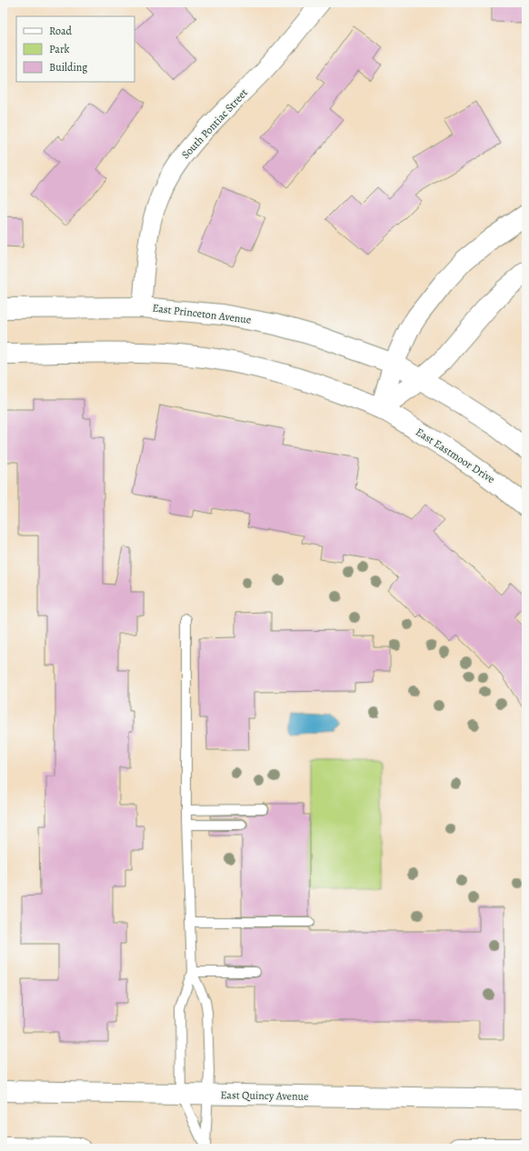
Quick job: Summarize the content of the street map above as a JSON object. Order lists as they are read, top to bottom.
{
  "streets": {
    "main road": ["East Princeton Avenue", "East Eastmoor Drive", "East Quincy Avenue"],
    "street": ["South Pontiac Street"]
  },
  "crossings": [
    ["South Pontiac Street", "East Princeton Avenue"]
  ],
  "legend": ["Road", "Park", "Building"]
}
